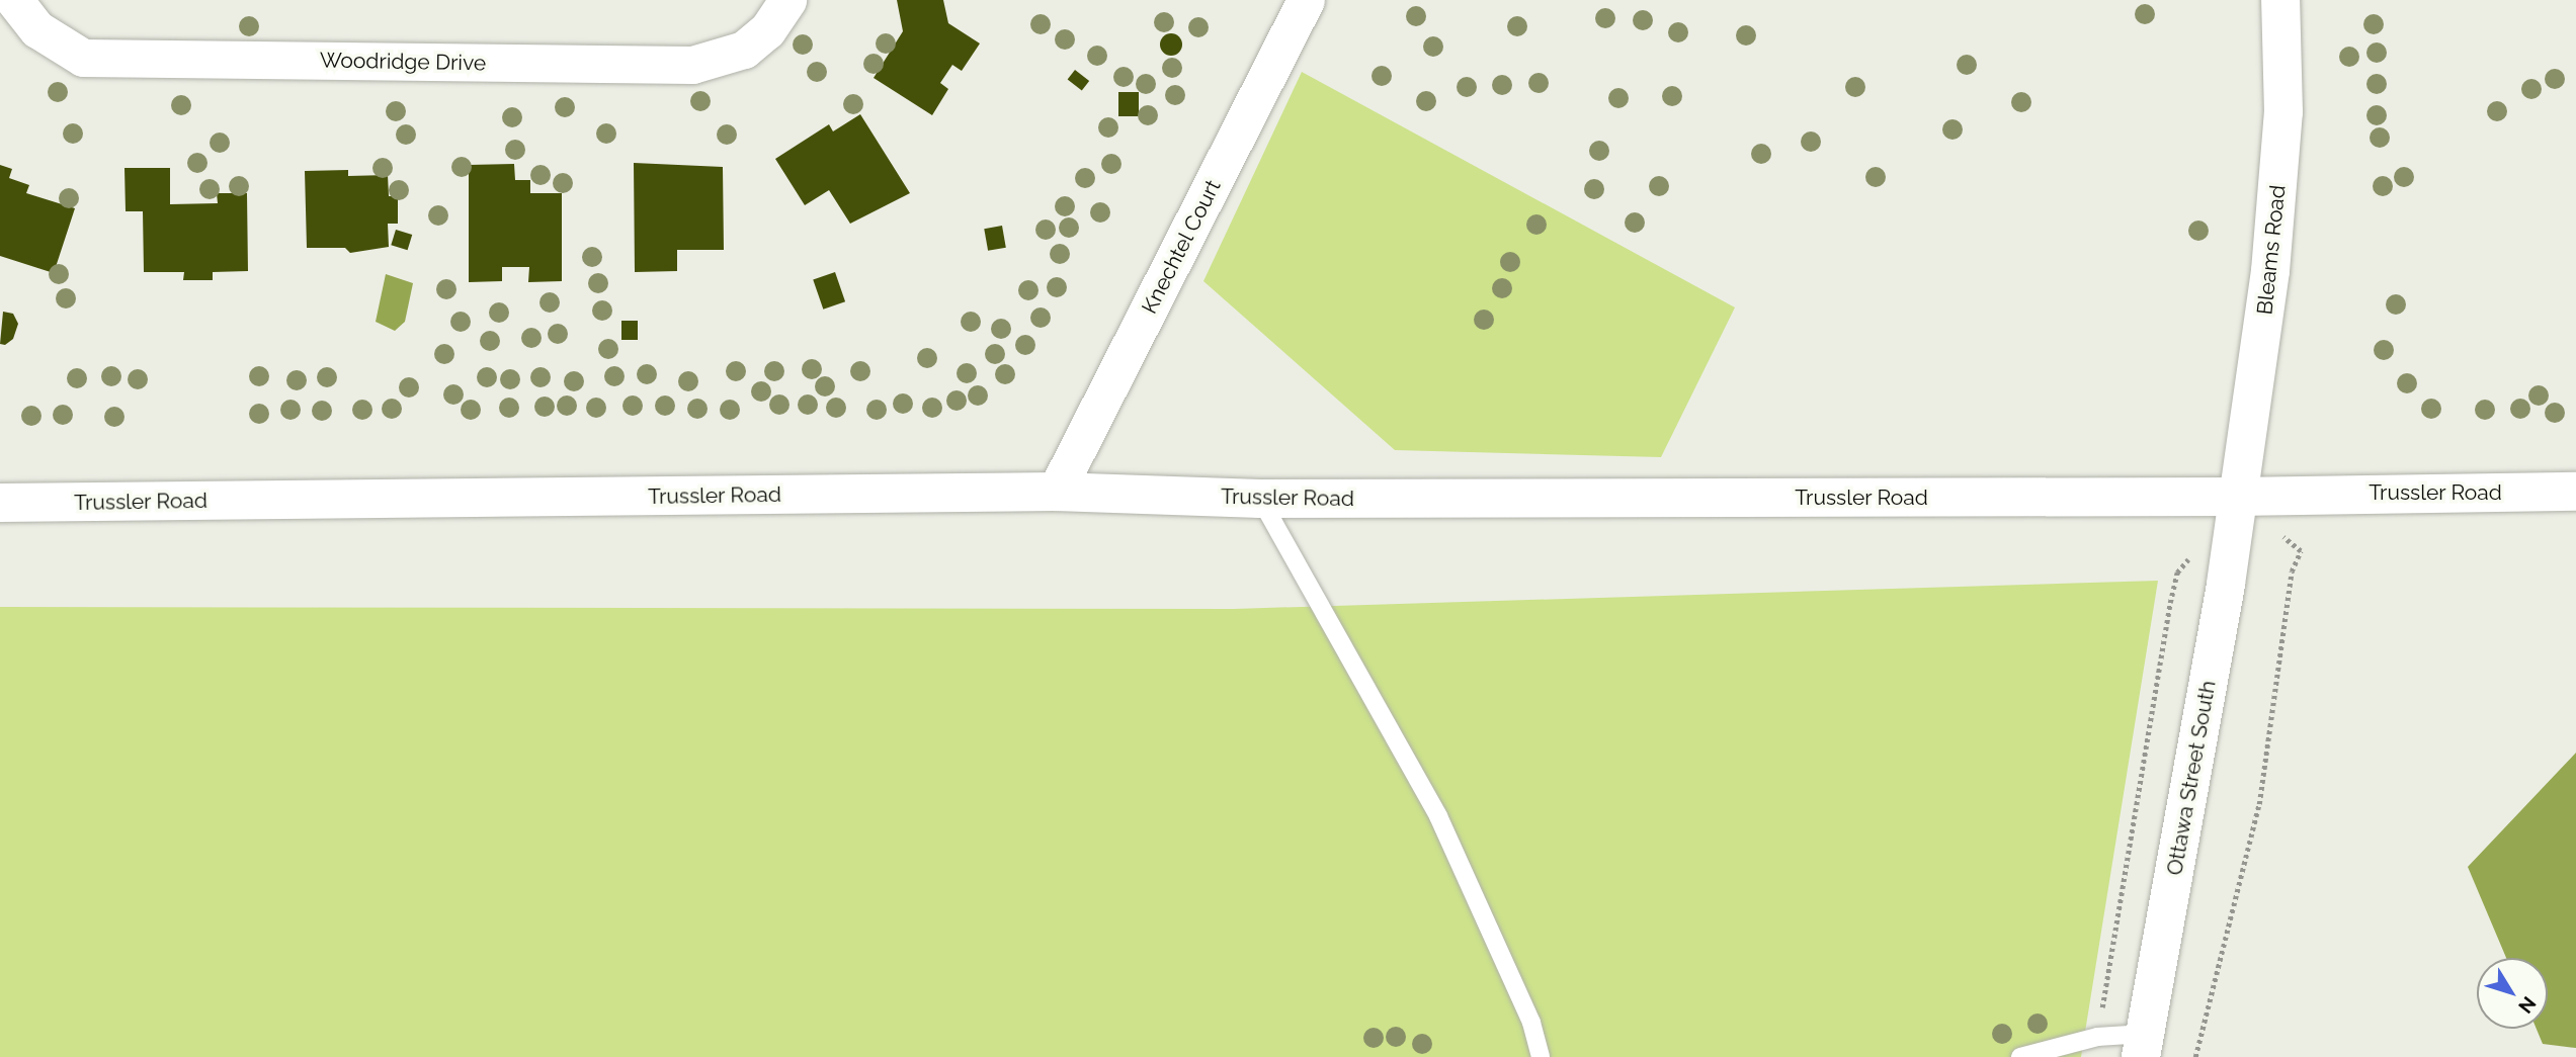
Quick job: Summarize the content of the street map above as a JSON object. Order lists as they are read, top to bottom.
{
  "streets": {
    "main road": ["Bleams Road", "Trussler Road", "Ottawa Street South"],
    "street": ["Woodridge Drive", "Knechtel Court"]
  },
  "crossings": [
    ["Knechtel Court", "Trussler Road"],
    ["Bleams Road", "Trussler Road"],
    ["Bleams Road", "Ottawa Street South"],
    ["Trussler Road", "Ottawa Street South"]
  ],
  "north": "bottom right"
}
